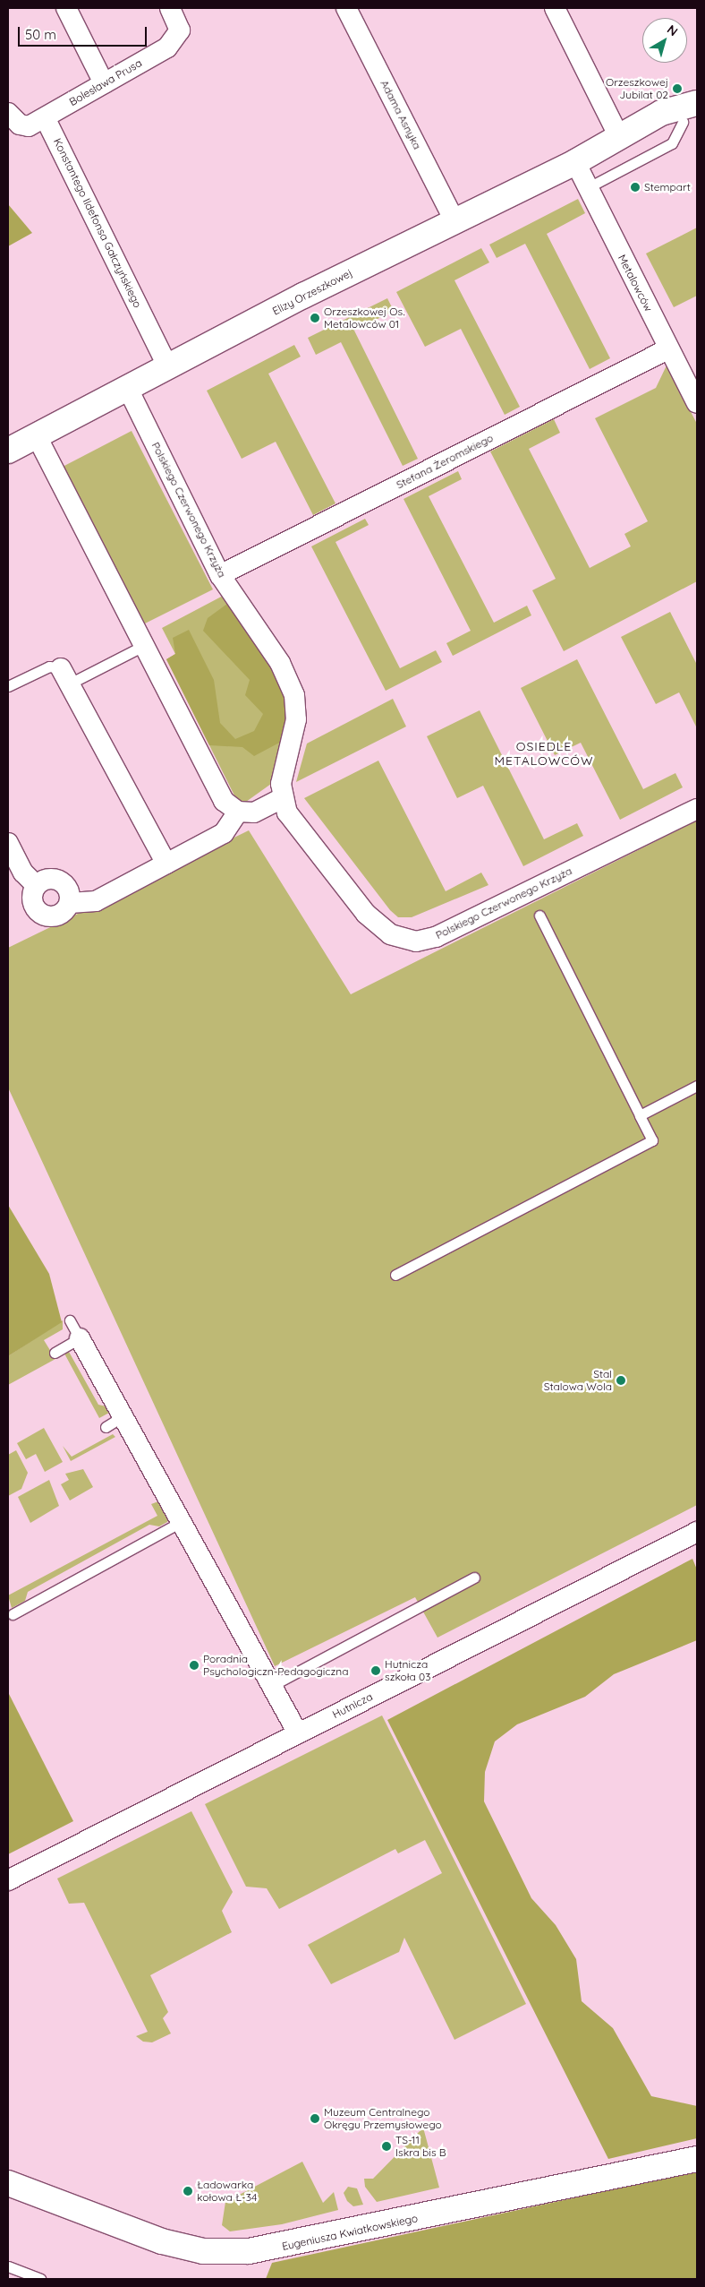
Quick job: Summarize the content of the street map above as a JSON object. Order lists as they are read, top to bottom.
{
  "streets": {
    "street": [
      "Bolesława Prusa",
      "Adama Asnyka",
      "Konstantego Ildefonsa Gałczyńskiego",
      "Metalowców",
      "Elizy Orzeszkowej",
      "Stefana Żeromskiego",
      "Polskiego Czerwonego Krzyża",
      "Hutnicza",
      "Eugeniusza Kwiatkowskiego"
    ]
  },
  "crossings": [
    ["Bolesława Prusa", "Konstantego Ildefonsa Gałczyńskiego"],
    ["Adama Asnyka", "Elizy Orzeszkowej"],
    ["Konstantego Ildefonsa Gałczyńskiego", "Elizy Orzeszkowej"],
    ["Metalowców", "Elizy Orzeszkowej"],
    ["Metalowców", "Stefana Żeromskiego"],
    ["Elizy Orzeszkowej", "Polskiego Czerwonego Krzyża"],
    ["Stefana Żeromskiego", "Polskiego Czerwonego Krzyża"]
  ],
  "districts": ["OSIEDLE METALOWCÓW"],
  "places": [
    "Orzeszkowej Jubilat 02",
    "Stempart",
    "Orzeszkowej Os. Metalowców 01",
    "Stal Stalowa Wola",
    "Poradnia Psychologiczn-Pedagogiczna",
    "Hutnicza szkoła 03",
    "Muzeum Centralnego Okręgu Przemysłowego",
    "TS-11 Iskra bis B",
    "Ładowarka kołowa Ł-34"
  ],
  "scale_bar": "50 m",
  "north": "top right"
}
